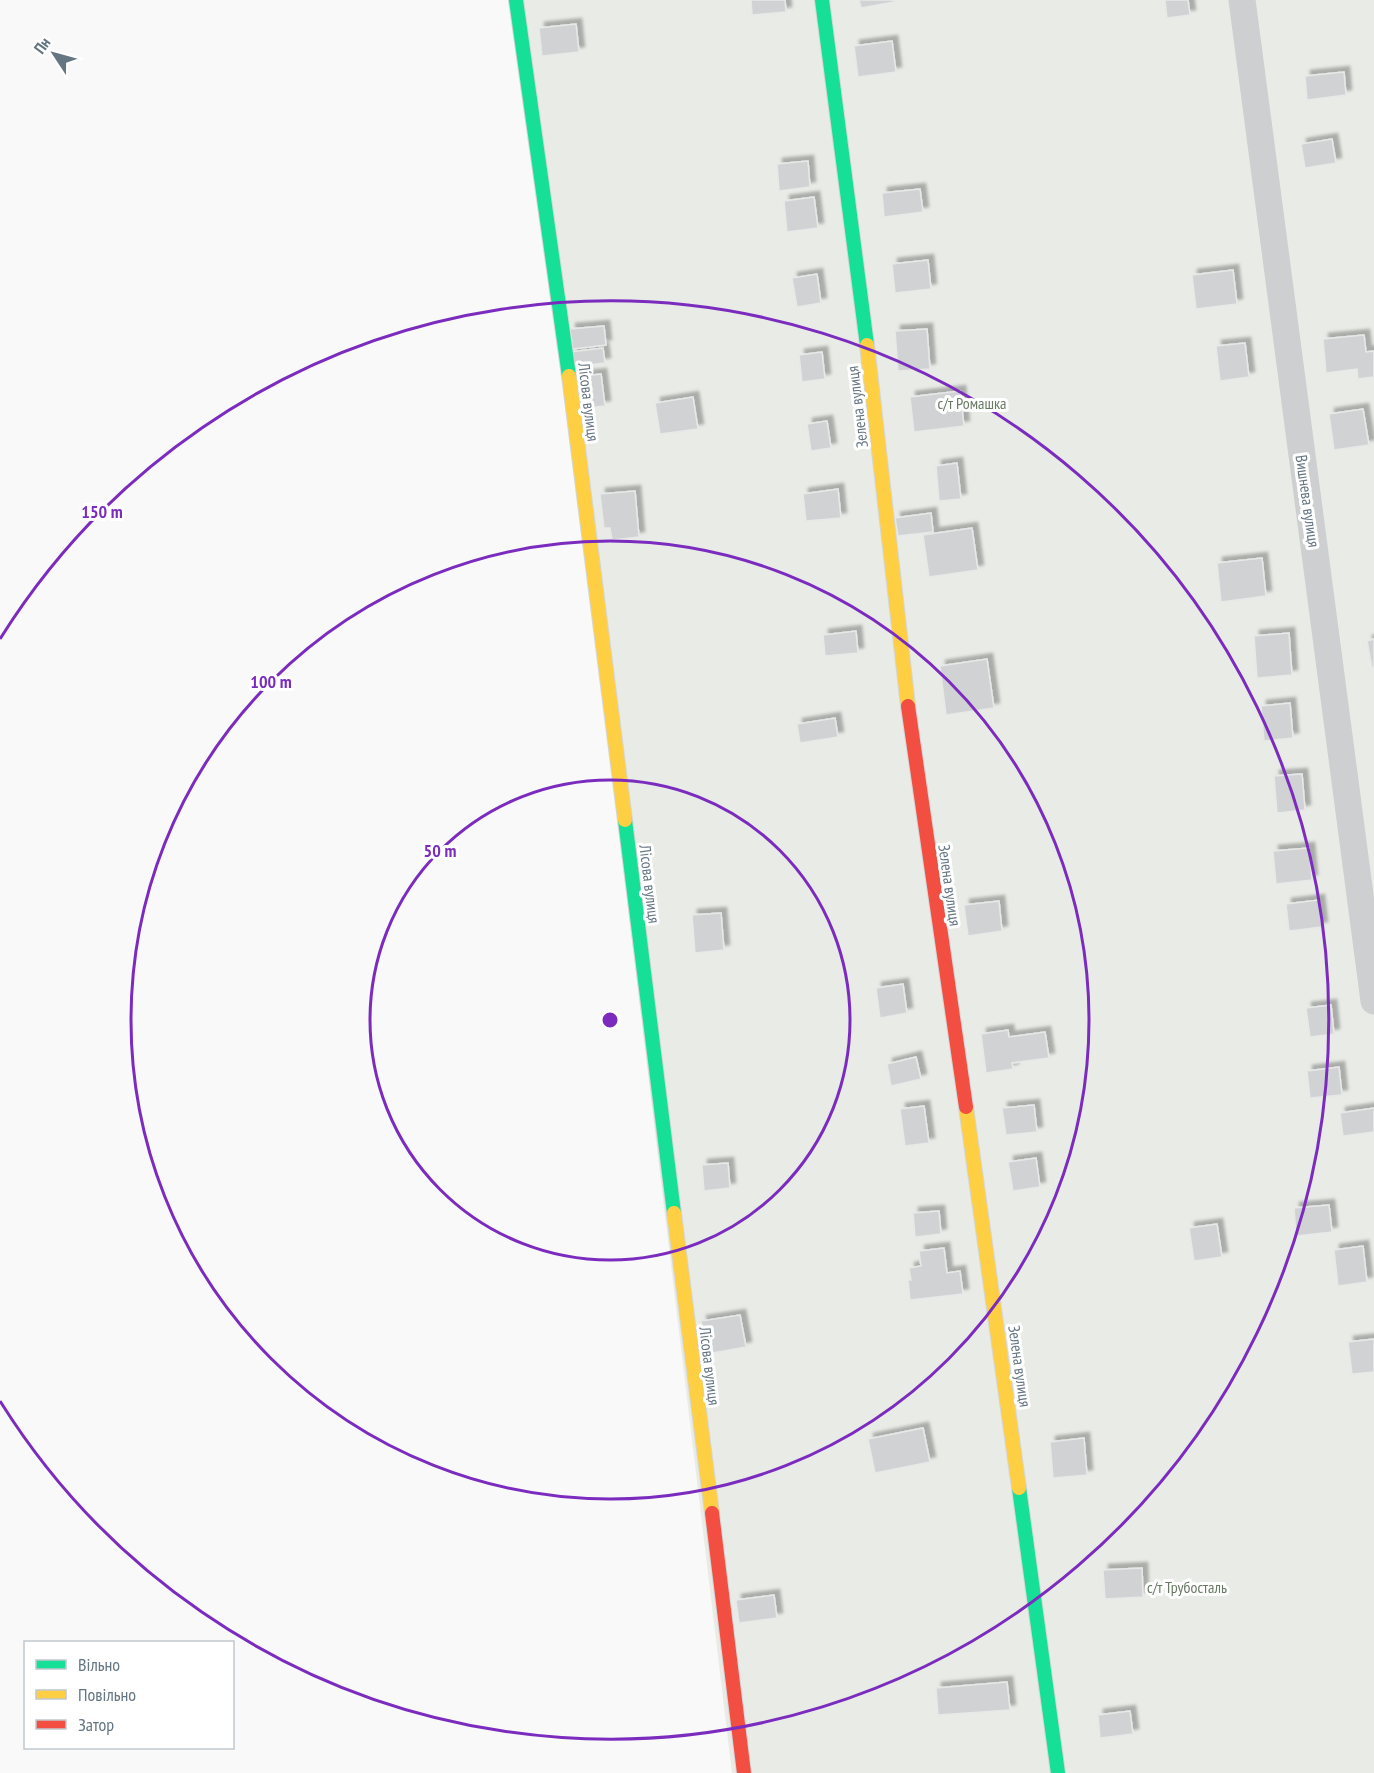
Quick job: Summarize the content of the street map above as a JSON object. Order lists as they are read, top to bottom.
{
  "streets": {
    "street": ["Лісова вулиця", "Зелена вулиця", "Вишнева вулиця"]
  },
  "parks": ["с/т Ромашка", "с/т Трубосталь"],
  "legend": ["Вільно", "Повільно", "Затор"],
  "north": "top left",
  "rings": ["150 m", "100 m", "50 m"]
}
